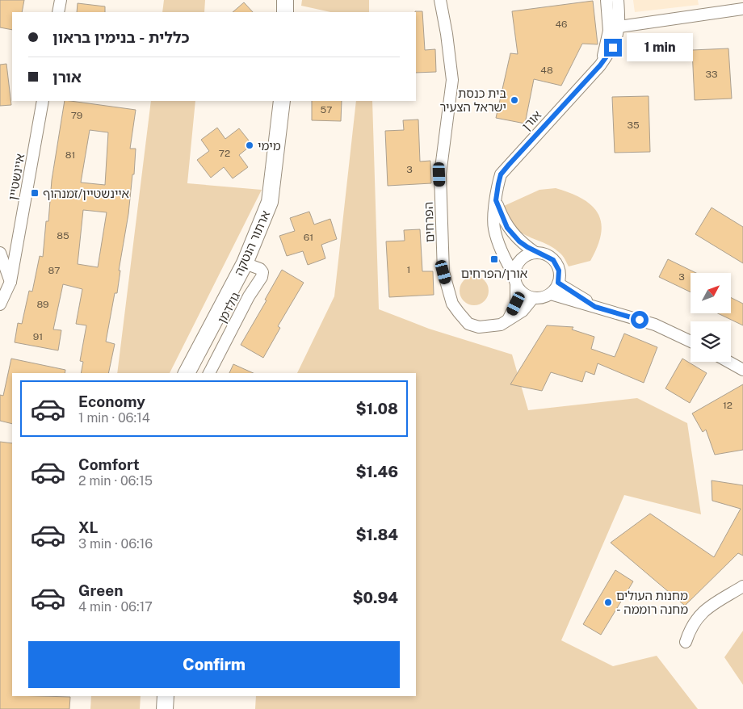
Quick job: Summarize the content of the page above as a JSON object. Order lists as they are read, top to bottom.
{
  "streets": {
    "street": [
      "אורן",
      "איינשטיין",
      "הפרחים",
      "ארתור הנטקה",
      "גולדמן"
    ]
  },
  "crossings": [
    ["אורן", "הפרחים"],
    ["ארתור הנטקה", "גולדמן"]
  ],
  "places": {
    "other": ["בית כנסת ישראל הצעיר", "מימי", "מחנות העולים - מחנה רוממה"],
    "transit": ["איינשטיין/זמנהוף", "אורן/הפרחים"]
  },
  "house_numbers": [
    "46",
    "48",
    "33",
    "57",
    "79",
    "35",
    "72",
    "81",
    "3",
    "85",
    "61",
    "1",
    "87",
    "3",
    "89",
    "91",
    "12"
  ],
  "north": "top right",
  "page": {
    "banner": ["כללית - בנימין בראון", "אורן"],
    "bubble": "1 min",
    "list": [
      {
        "name": "Economy",
        "note": "1 min · 06:14",
        "value": "$1.08"
      },
      {
        "name": "Comfort",
        "note": "2 min · 06:15",
        "value": "$1.46"
      },
      {
        "name": "XL",
        "note": "3 min · 06:16",
        "value": "$1.84"
      },
      {
        "name": "Green",
        "note": "4 min · 06:17",
        "value": "$0.94"
      }
    ],
    "buttons": "Confirm"
  }
}
